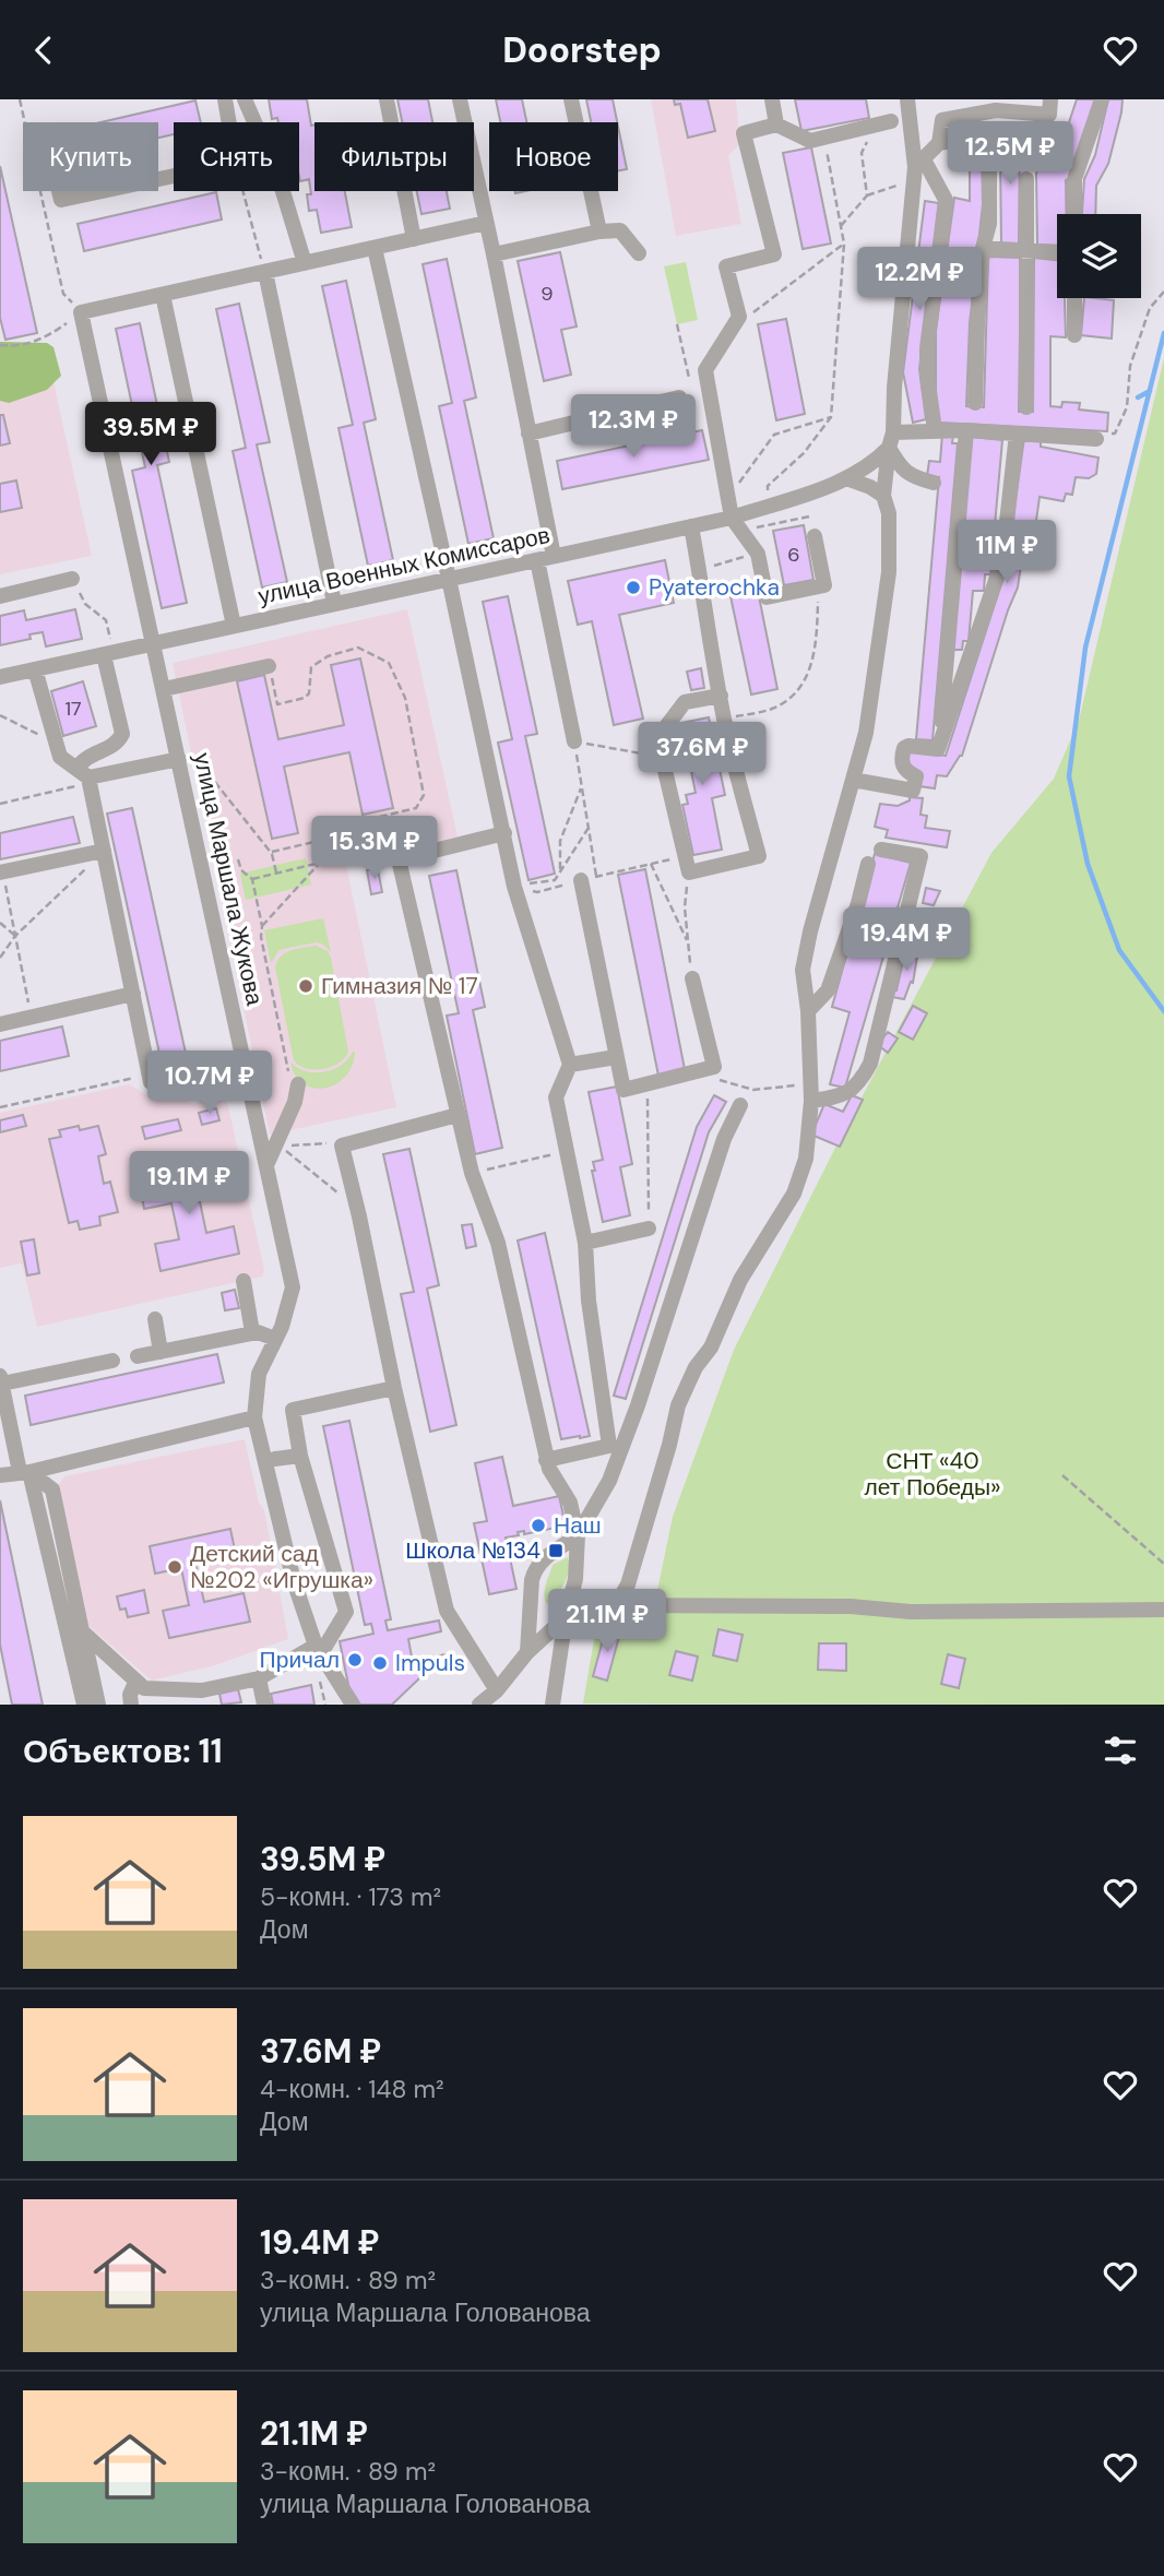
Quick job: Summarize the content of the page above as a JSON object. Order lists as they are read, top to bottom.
{
  "streets": {
    "street": ["улица Военных Комиссаров", "улица Маршала Жукова"]
  },
  "crossings": [
    ["улица Военных Комиссаров", "улица Маршала Жукова"]
  ],
  "parks": ["СНТ «40 лет Победы»"],
  "places": {
    "other": [
      "Pyaterochka",
      "Гимназия № 17",
      "Наш",
      "Детский сад №202 «Игрушка»",
      "Причал",
      "Impuls"
    ],
    "transit": ["Школа №134"]
  },
  "house_numbers": ["9", "6", "17"],
  "page": {
    "header": "Doorstep",
    "price": [
      "12.5M ₽",
      "12.2M ₽",
      "12.3M ₽",
      "39.5M ₽",
      "11M ₽",
      "37.6M ₽",
      "15.3M ₽",
      "19.4M ₽",
      "10.7M ₽",
      "19.1M ₽",
      "21.1M ₽"
    ],
    "chip": [
      "Купить",
      "Снять",
      "Фильтры",
      "Новое"
    ],
    "heading": "Объектов: 11",
    "list": [
      {
        "name": "39.5M ₽",
        "note": "5-комн. · 173 m² · Дом"
      },
      {
        "name": "37.6M ₽",
        "note": "4-комн. · 148 m² · Дом"
      },
      {
        "name": "19.4M ₽",
        "note": "3-комн. · 89 m² · улица Маршала Голованова"
      },
      {
        "name": "21.1M ₽",
        "note": "3-комн. · 89 m² · улица Маршала Голованова"
      }
    ]
  }
}
